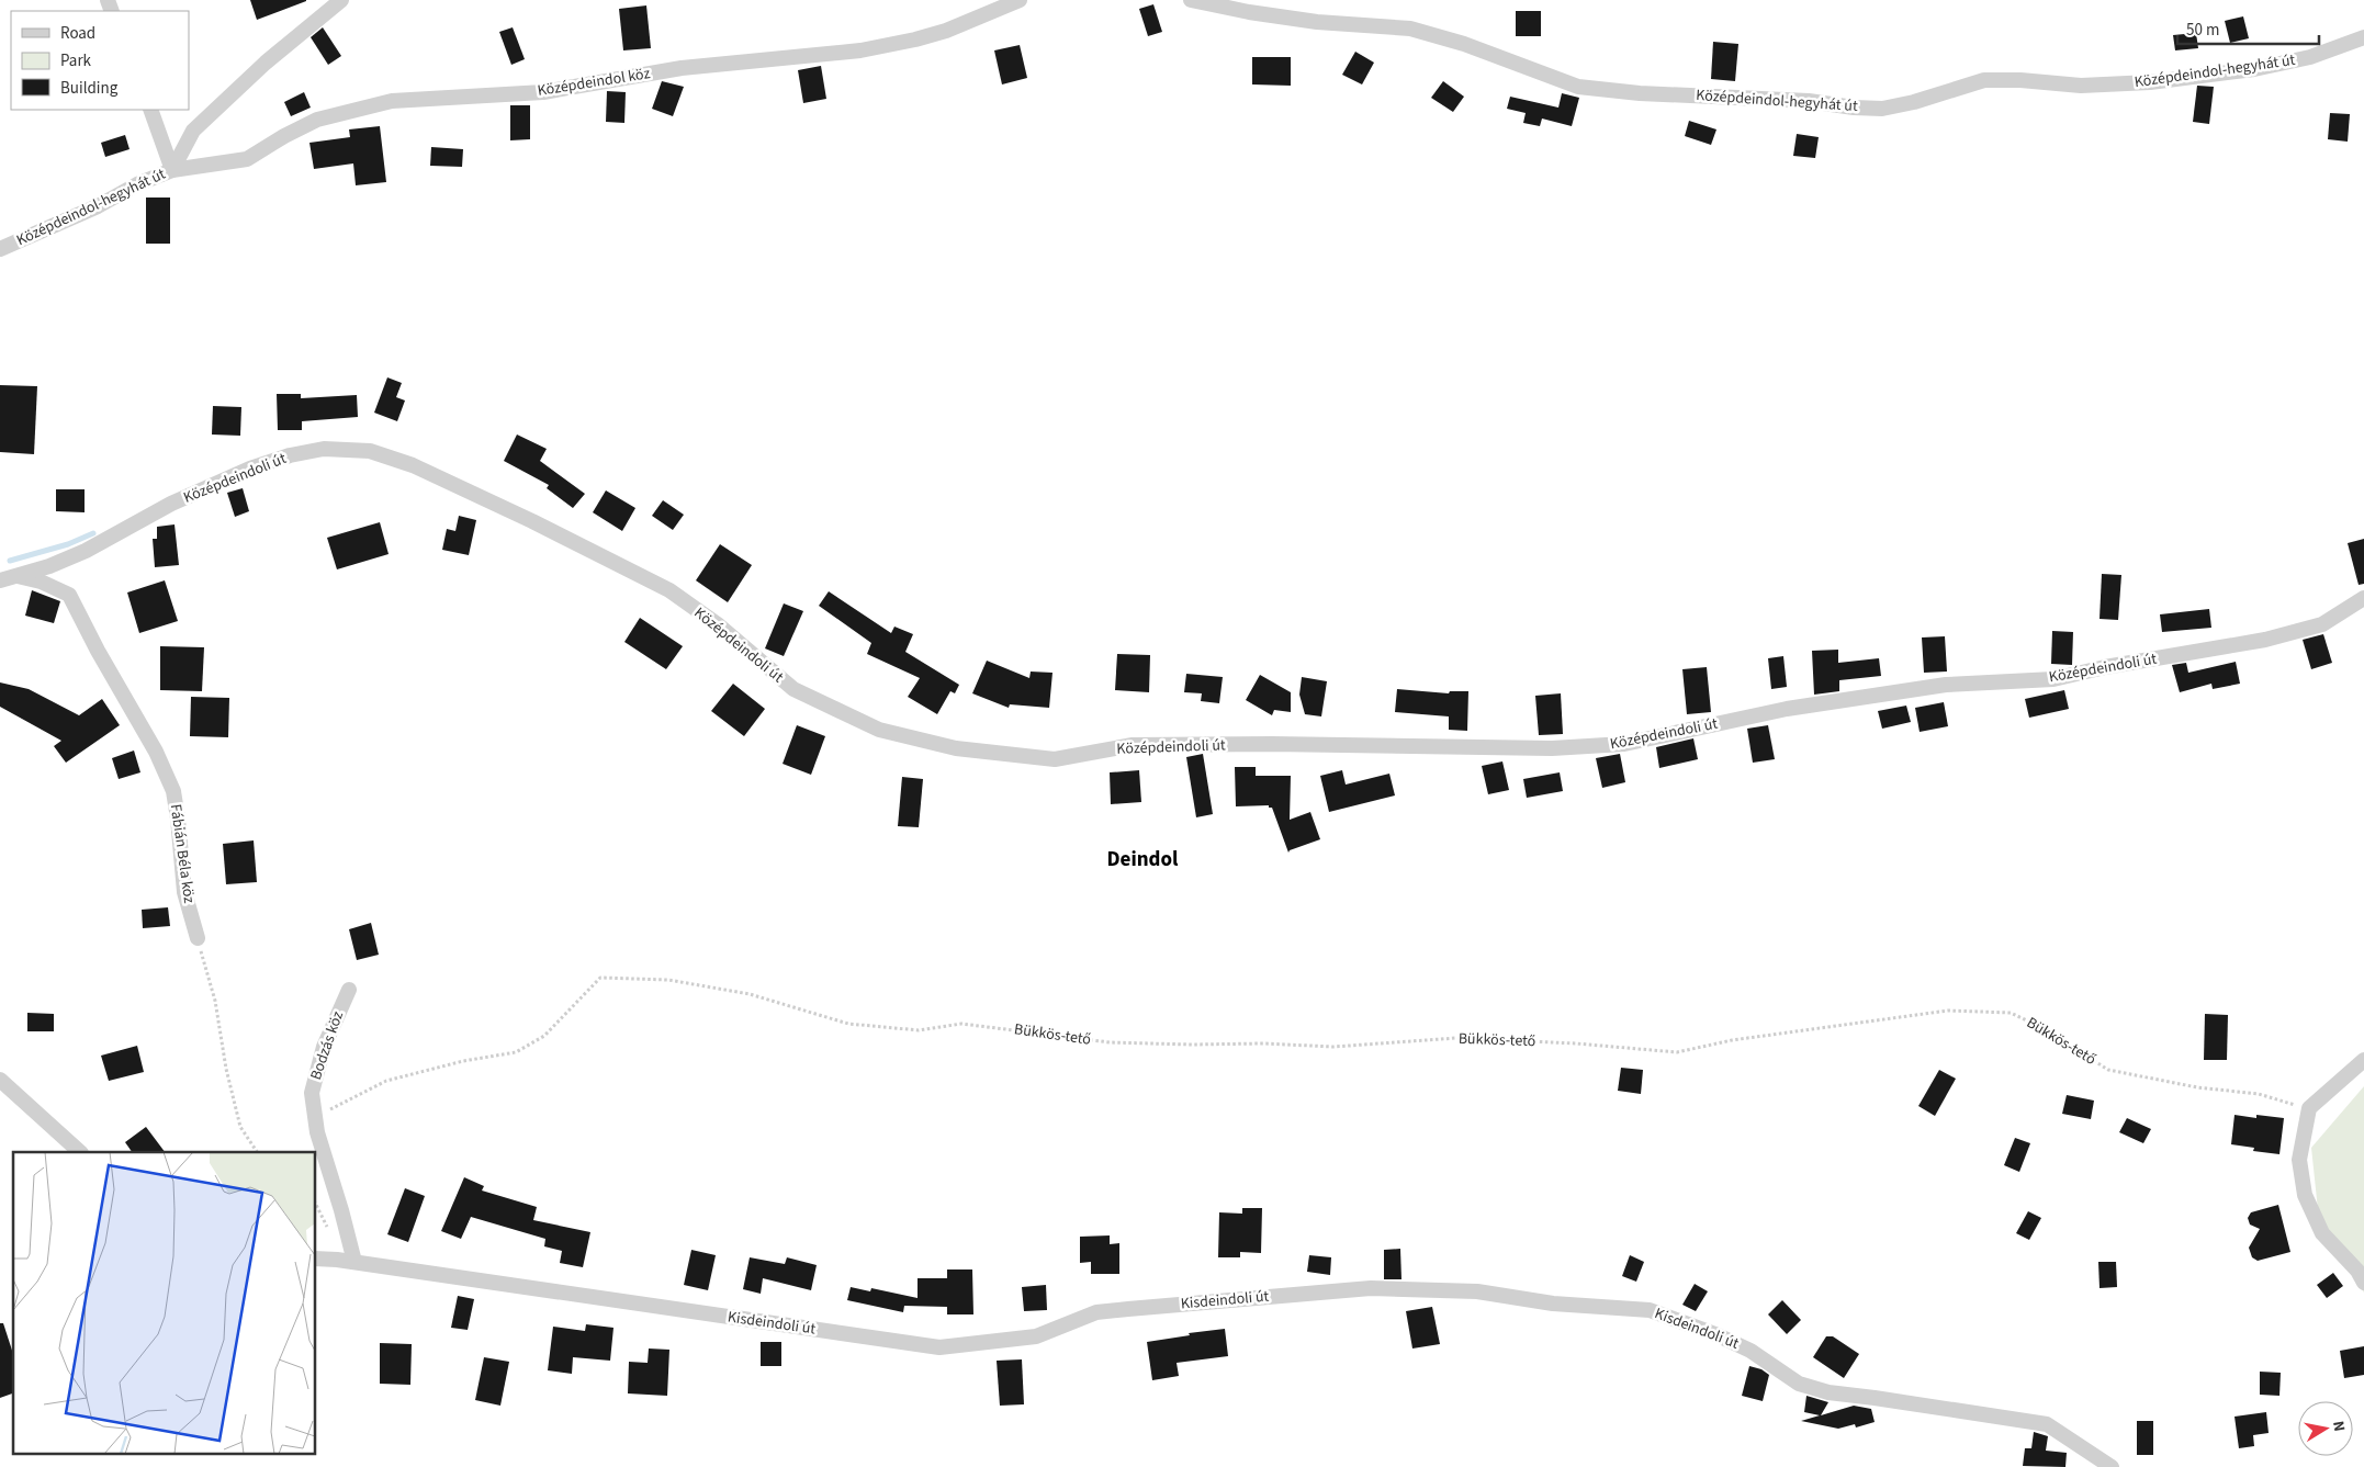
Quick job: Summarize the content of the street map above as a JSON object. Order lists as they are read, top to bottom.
{
  "streets": {
    "street": [
      "Középdeindol-hegyhát út",
      "Középdeindol köz",
      "Középdeindoli út",
      "Fábián Béla köz",
      "Bodzás köz",
      "Kisdeindoli út"
    ],
    "path": ["Bükkös-tető"]
  },
  "crossings": [
    ["Középdeindol-hegyhát út", "Középdeindol köz"],
    ["Középdeindoli út", "Fábián Béla köz"],
    ["Bükkös-tető", "Bodzás köz"],
    ["Bodzás köz", "Kisdeindoli út"]
  ],
  "districts": ["Deindol"],
  "legend": ["Road", "Park", "Building"],
  "scale_bar": "50 m",
  "north": "right"
}
